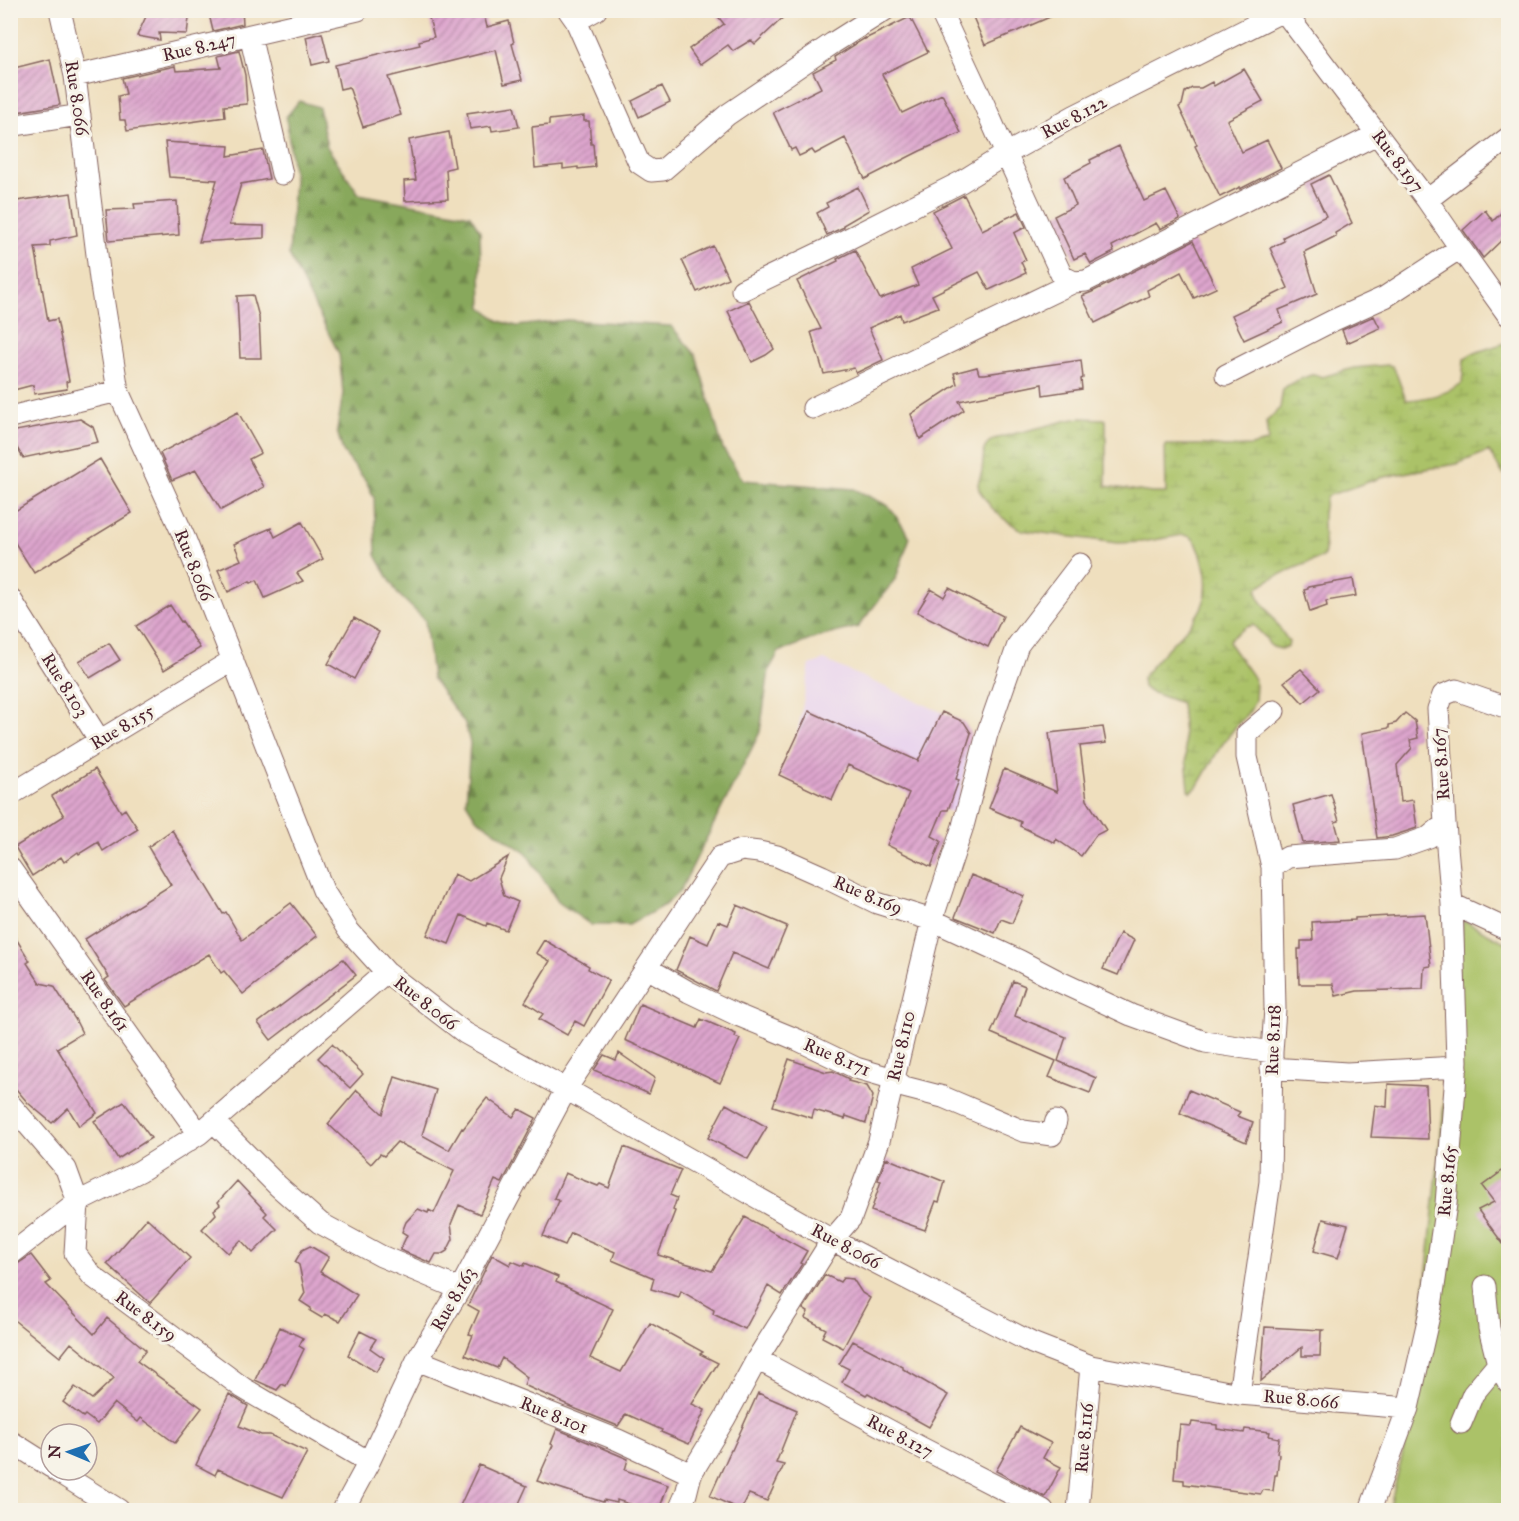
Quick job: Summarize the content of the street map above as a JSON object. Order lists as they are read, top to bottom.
{
  "streets": {
    "street": [
      "Rue 8.247",
      "Rue 8.066",
      "Rue 8.122",
      "Rue 8.197",
      "Rue 8.103",
      "Rue 8.155",
      "Rue 8.167",
      "Rue 8.169",
      "Rue 8.161",
      "Rue 8.118",
      "Rue 8.110",
      "Rue 8.171",
      "Rue 8.165",
      "Rue 8.163",
      "Rue 8.159",
      "Rue 8.101",
      "Rue 8.127",
      "Rue 8.116"
    ]
  },
  "crossings": [
    ["Rue 8.247", "Rue 8.066"],
    ["Rue 8.066", "Rue 8.155"],
    ["Rue 8.066", "Rue 8.169"],
    ["Rue 8.066", "Rue 8.118"],
    ["Rue 8.066", "Rue 8.110"],
    ["Rue 8.066", "Rue 8.165"],
    ["Rue 8.066", "Rue 8.163"],
    ["Rue 8.066", "Rue 8.116"],
    ["Rue 8.122", "Rue 8.197"],
    ["Rue 8.103", "Rue 8.155"],
    ["Rue 8.167", "Rue 8.165"],
    ["Rue 8.169", "Rue 8.118"],
    ["Rue 8.169", "Rue 8.110"],
    ["Rue 8.169", "Rue 8.171"],
    ["Rue 8.169", "Rue 8.165"],
    ["Rue 8.169", "Rue 8.163"],
    ["Rue 8.161", "Rue 8.163"],
    ["Rue 8.110", "Rue 8.171"],
    ["Rue 8.110", "Rue 8.101"],
    ["Rue 8.110", "Rue 8.127"],
    ["Rue 8.163", "Rue 8.159"],
    ["Rue 8.163", "Rue 8.101"]
  ],
  "north": "left"
}
